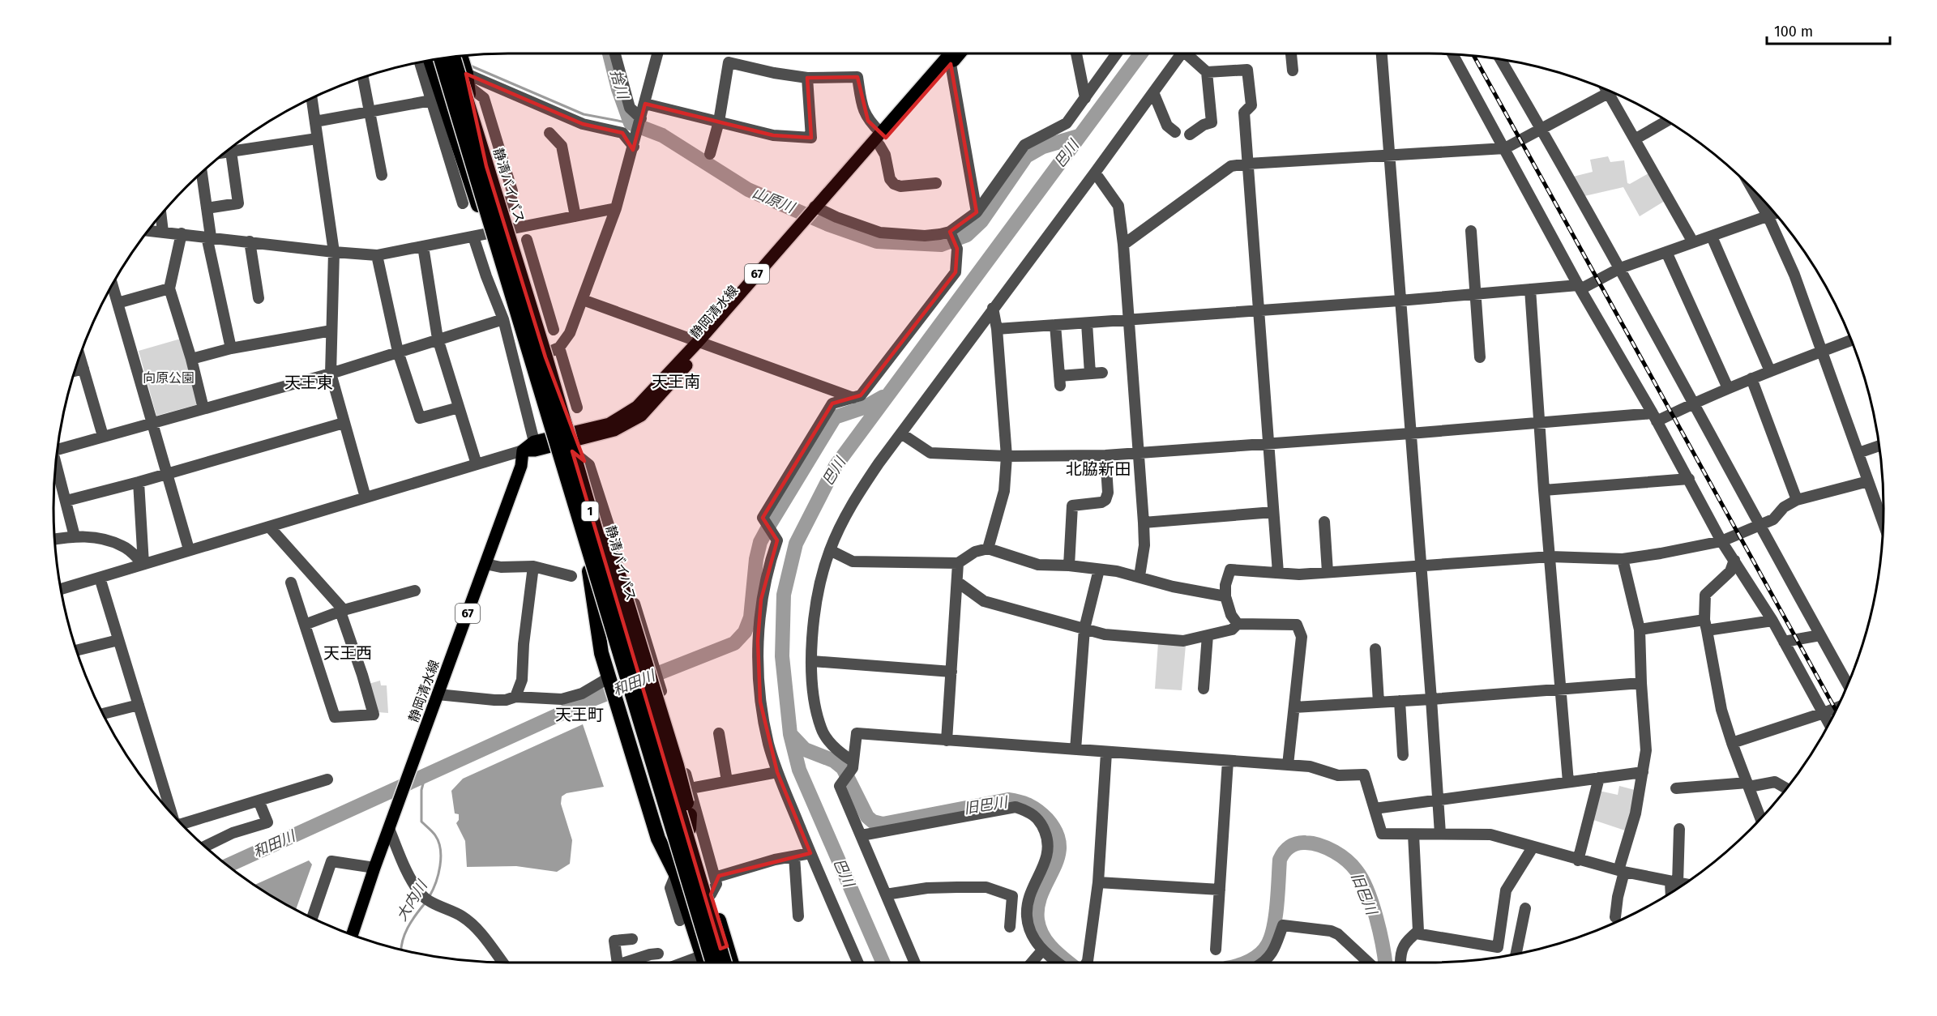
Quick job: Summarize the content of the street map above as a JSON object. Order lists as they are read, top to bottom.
{
  "streets": {
    "highway": ["静清バイパス", "1"],
    "main road": ["67", "静岡清水線"]
  },
  "districts": [
    "天王南",
    "天王東",
    "北脇新田",
    "天王西",
    "天王町"
  ],
  "water": [
    "捨川",
    "巴川",
    "山原川",
    "和田川",
    "旧巴川",
    "大内川"
  ],
  "parks": ["向原公園"],
  "scale_bar": "100 m"
}
